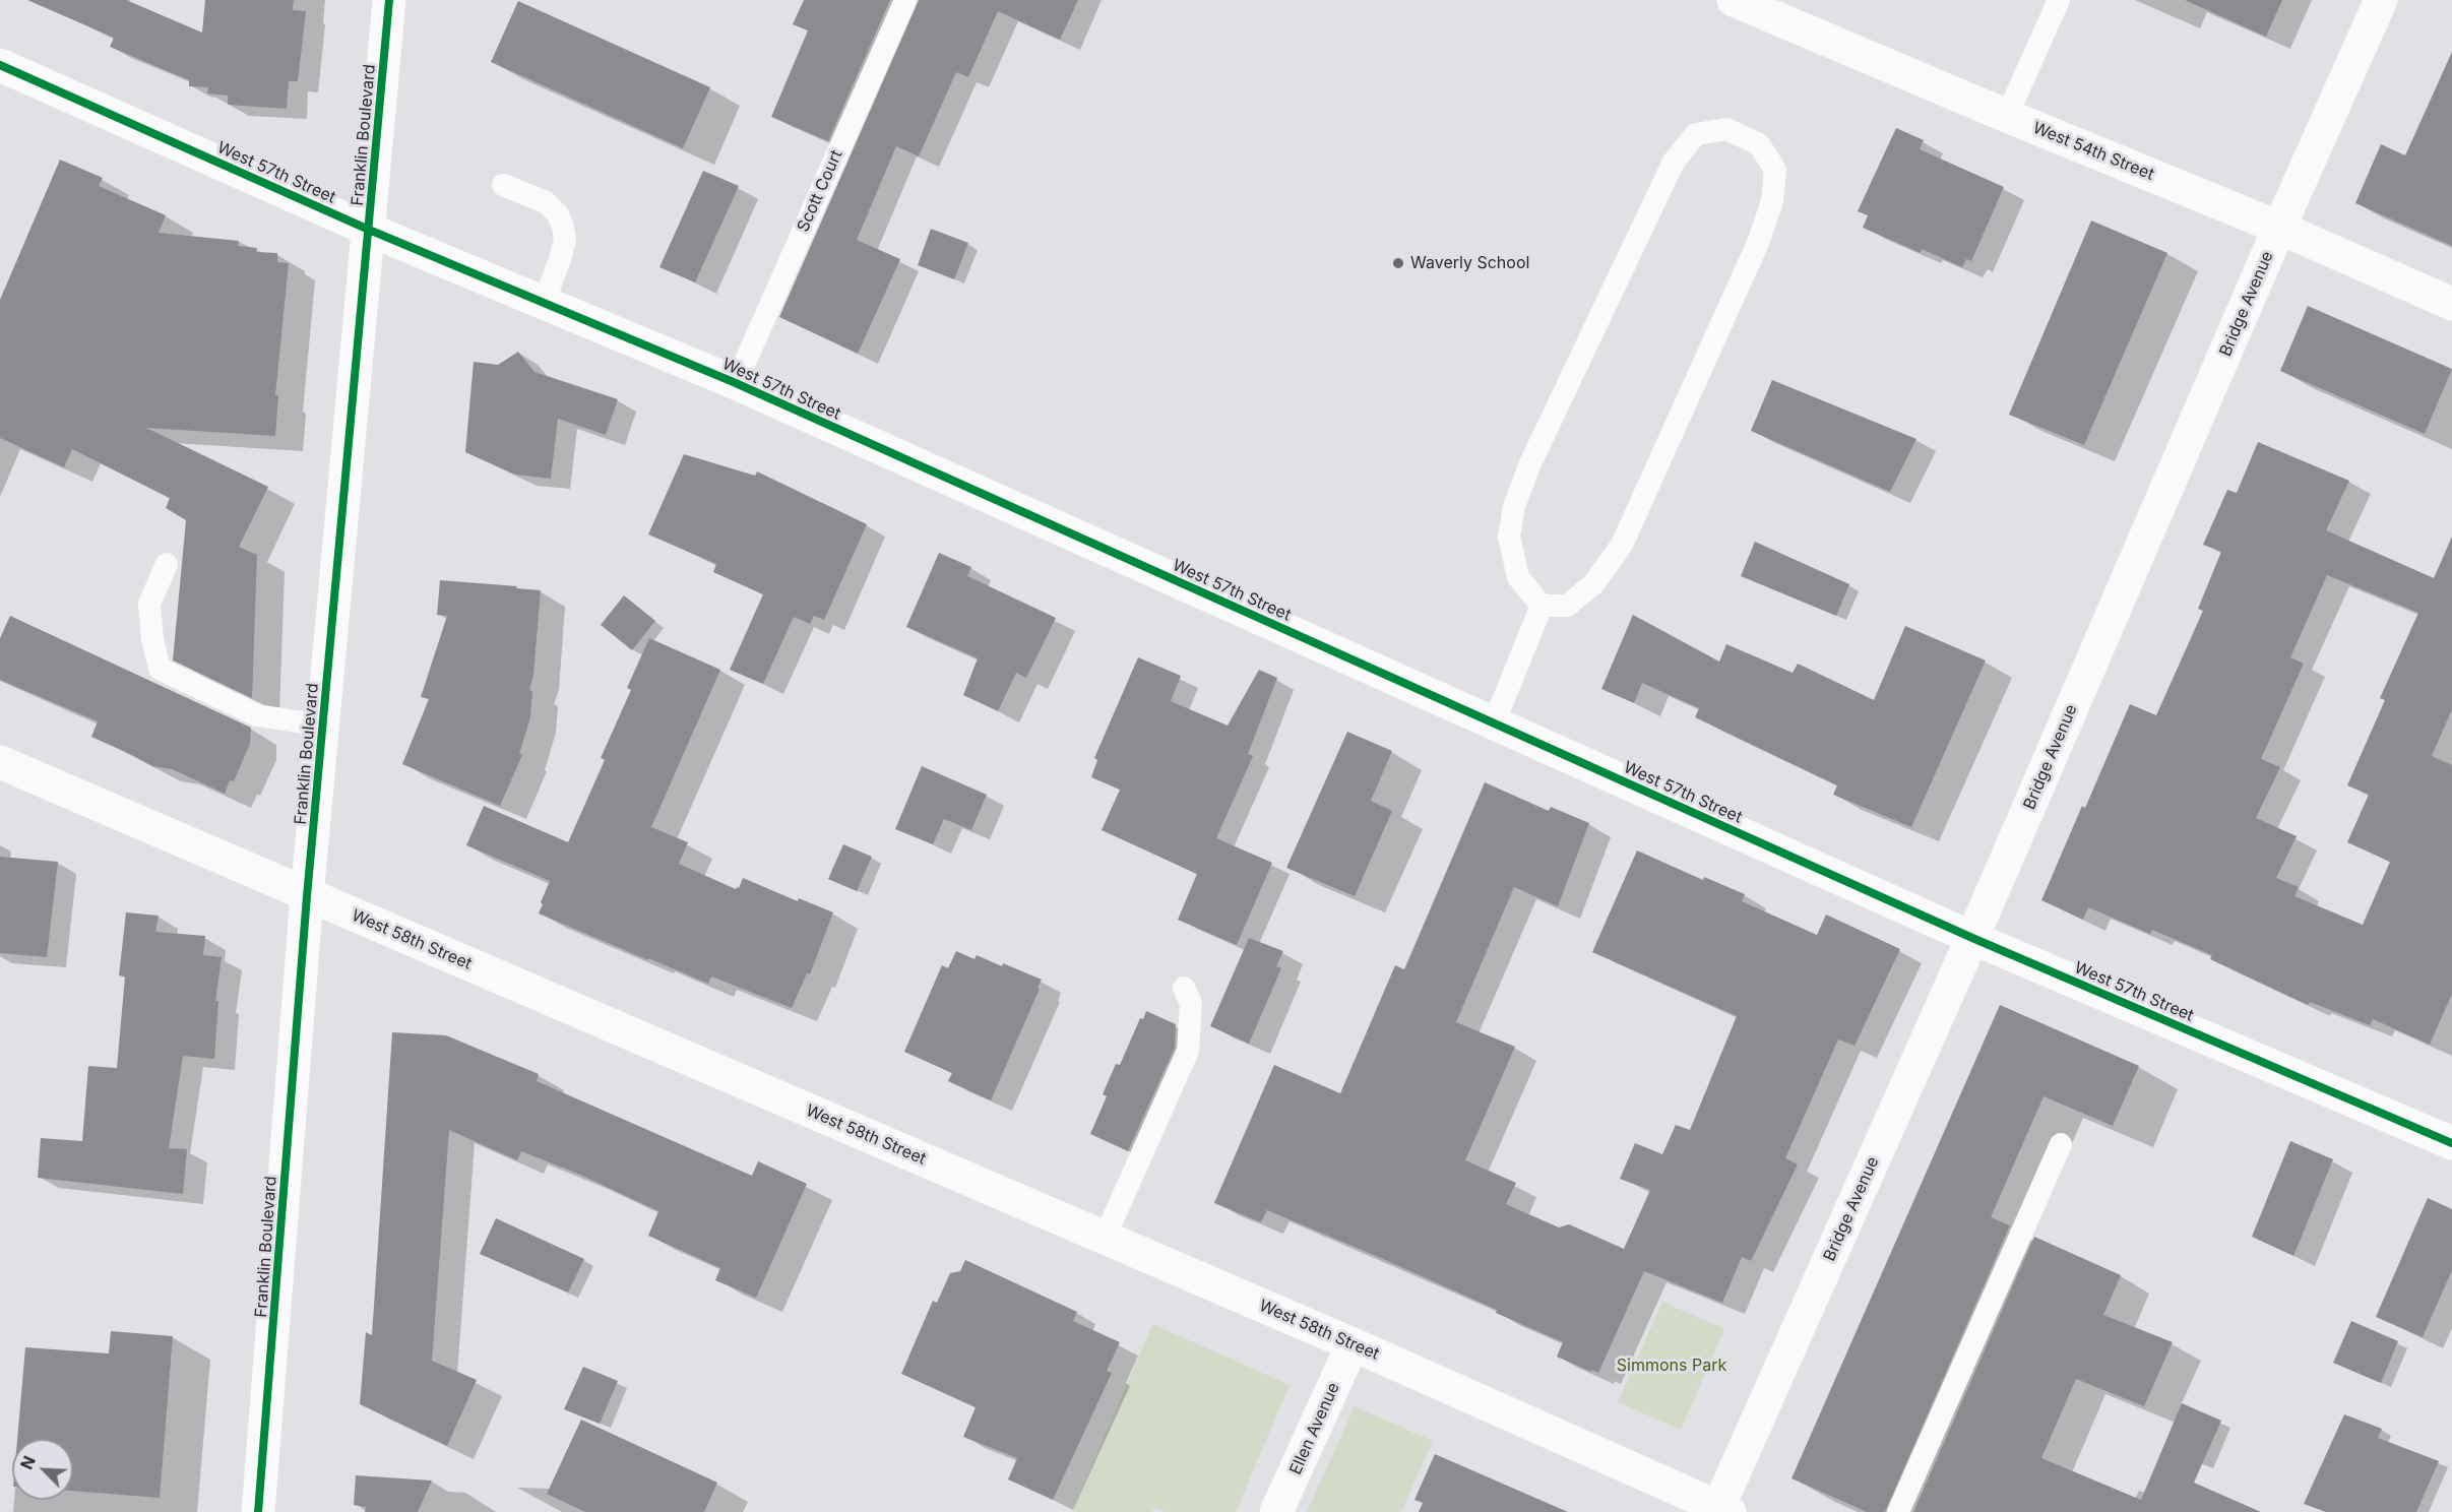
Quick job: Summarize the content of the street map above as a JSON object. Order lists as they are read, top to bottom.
{
  "streets": {
    "street": [
      "Franklin Boulevard",
      "West 54th Street",
      "West 57th Street",
      "Bridge Avenue",
      "West 58th Street",
      "Ellen Avenue"
    ],
    "lane": ["Scott Court"]
  },
  "crossings": [
    ["Franklin Boulevard", "West 57th Street"],
    ["Franklin Boulevard", "West 58th Street"],
    ["West 54th Street", "Bridge Avenue"],
    ["West 57th Street", "Scott Court"],
    ["West 57th Street", "Bridge Avenue"],
    ["Bridge Avenue", "West 58th Street"],
    ["West 58th Street", "Ellen Avenue"]
  ],
  "parks": ["Simmons Park"],
  "places": ["Waverly School"],
  "north": "top left"
}
